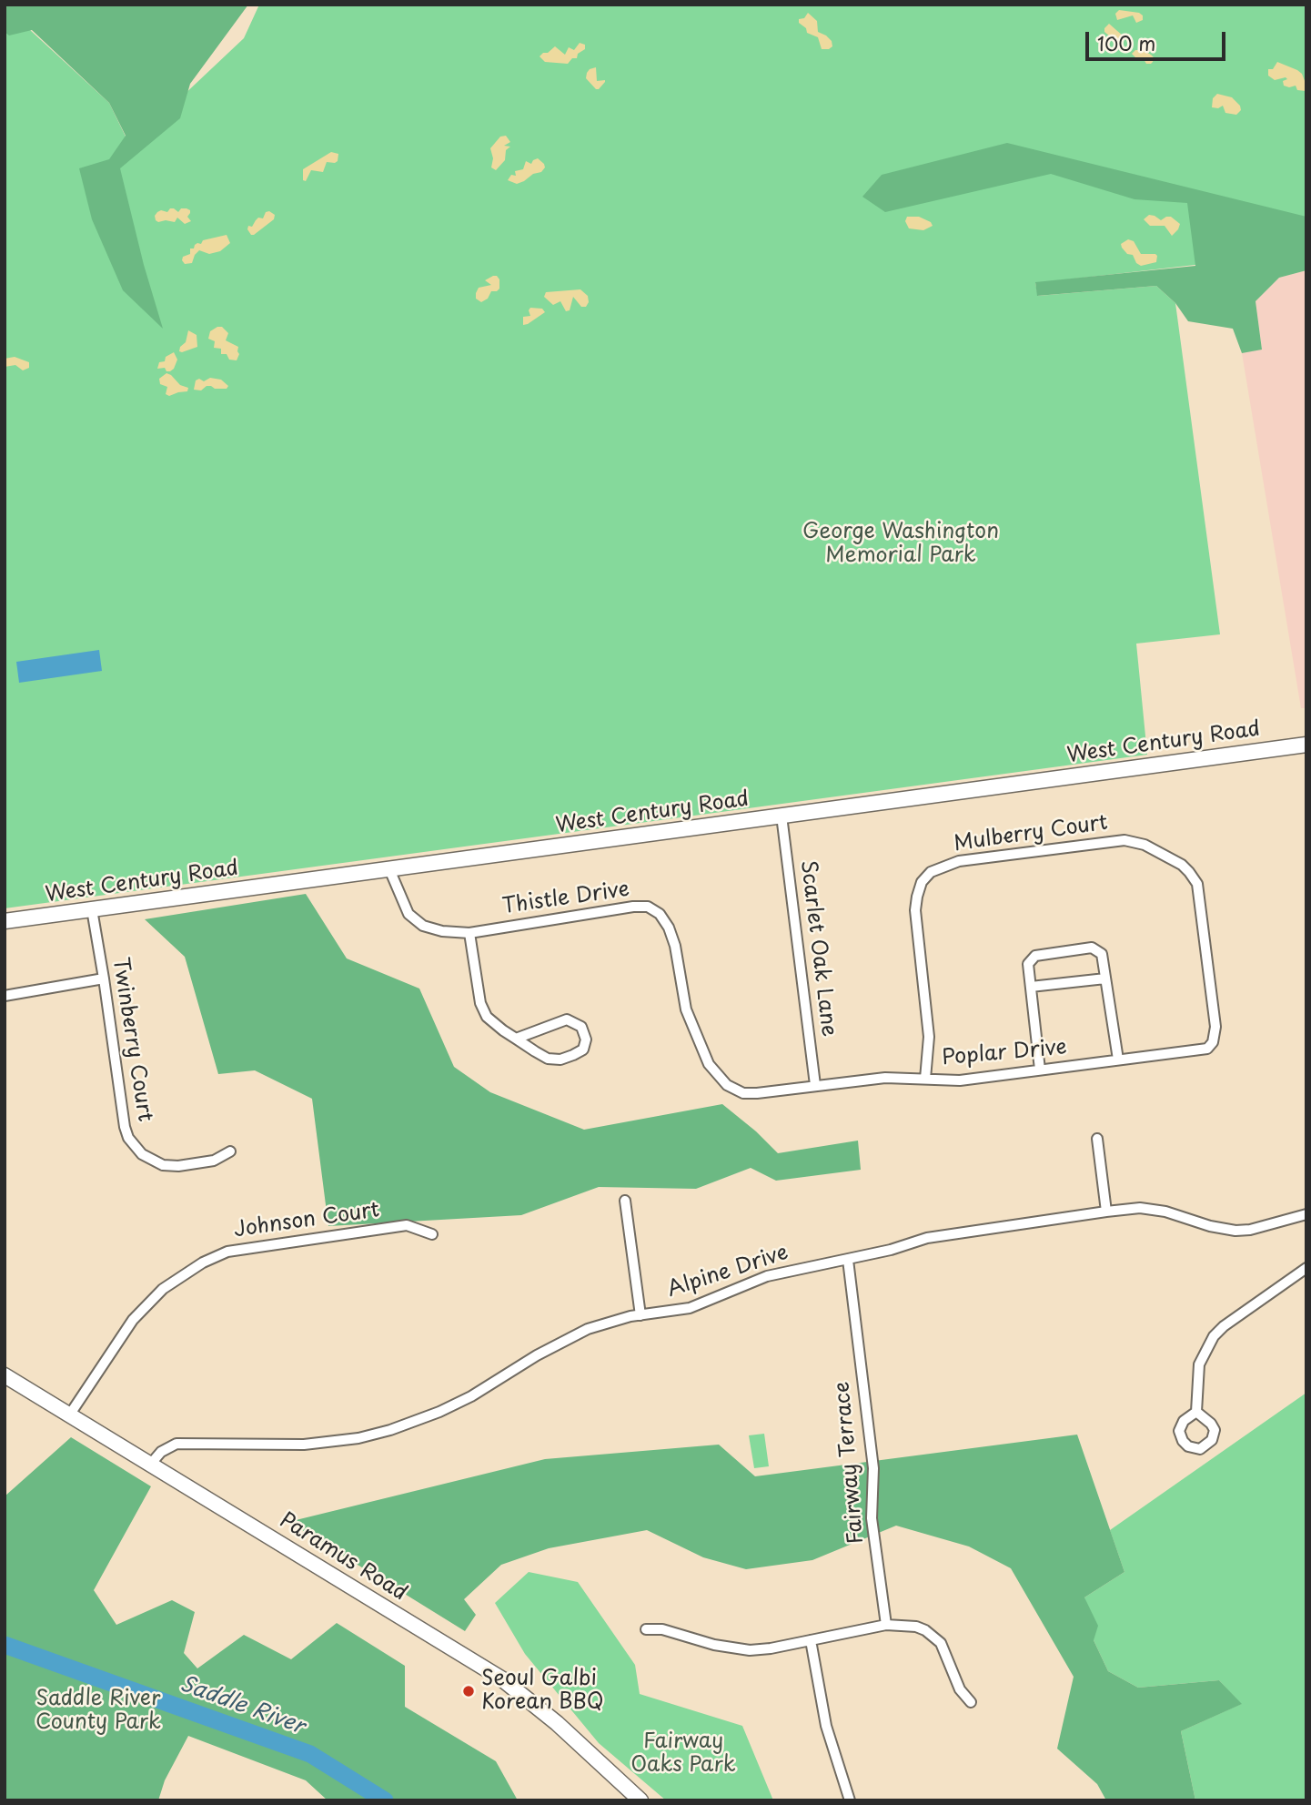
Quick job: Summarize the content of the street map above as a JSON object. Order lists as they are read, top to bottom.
{
  "streets": {
    "main road": ["West Century Road", "Paramus Road"],
    "street": [
      "Mulberry Court",
      "Thistle Drive",
      "Scarlet Oak Lane",
      "Twinberry Court",
      "Poplar Drive",
      "Johnson Court",
      "Alpine Drive",
      "Fairway Terrace"
    ]
  },
  "crossings": [
    ["West Century Road", "Thistle Drive"],
    ["West Century Road", "Scarlet Oak Lane"],
    ["West Century Road", "Twinberry Court"],
    ["Mulberry Court", "Poplar Drive"],
    ["Thistle Drive", "Poplar Drive"],
    ["Scarlet Oak Lane", "Poplar Drive"],
    ["Johnson Court", "Paramus Road"],
    ["Alpine Drive", "Fairway Terrace"],
    ["Alpine Drive", "Paramus Road"]
  ],
  "water": ["Saddle River"],
  "parks": ["George Washington Memorial Park", "Saddle River County Park", "Fairway Oaks Park"],
  "places": ["Seoul Galbi Korean BBQ"],
  "scale_bar": "100 m"
}
